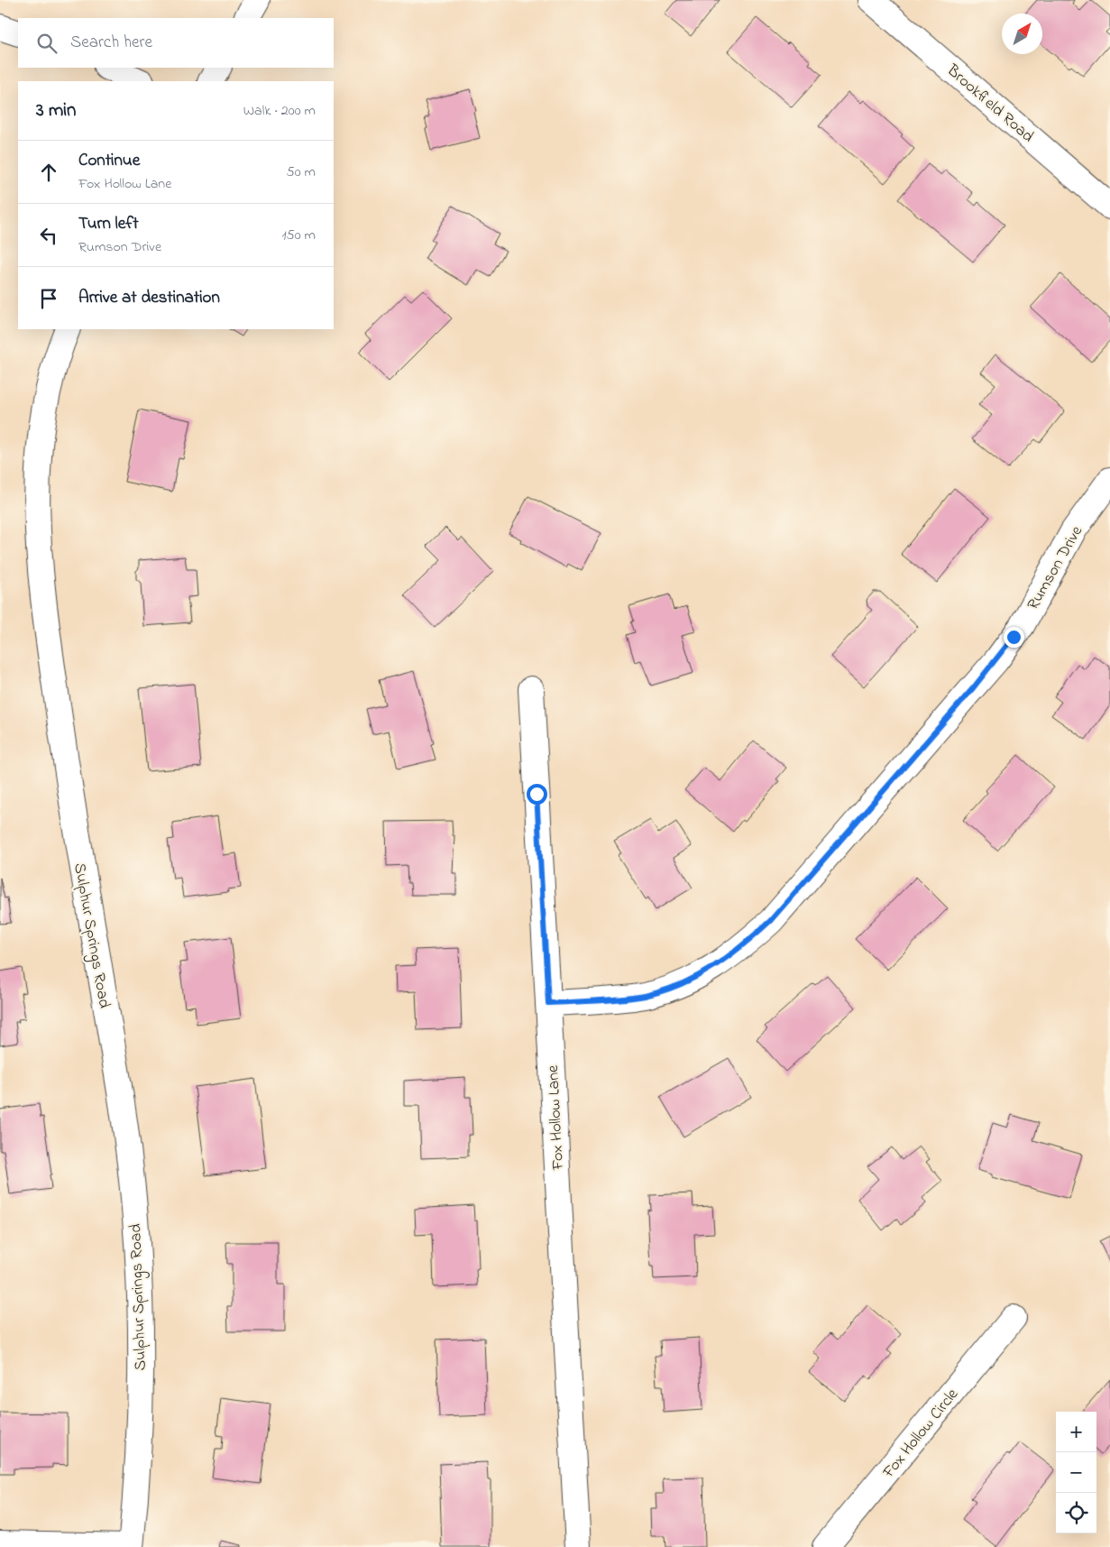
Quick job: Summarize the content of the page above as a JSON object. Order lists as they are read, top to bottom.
{
  "streets": {
    "street": [
      "Brookfield Road",
      "Rumson Drive",
      "Sulphur Springs Road",
      "Fox Hollow Lane",
      "Fox Hollow Circle"
    ]
  },
  "crossings": [
    ["Rumson Drive", "Fox Hollow Lane"]
  ],
  "north": "top right",
  "page": {
    "search": "Search here",
    "heading": ["3 min", "Walk · 200 m"],
    "list": [
      ["Continue", "Fox Hollow Lane", "50 m"],
      ["Turn left", "Rumson Drive", "150 m"],
      "Arrive at destination"
    ],
    "map_buttons": ["+", "−"]
  }
}
